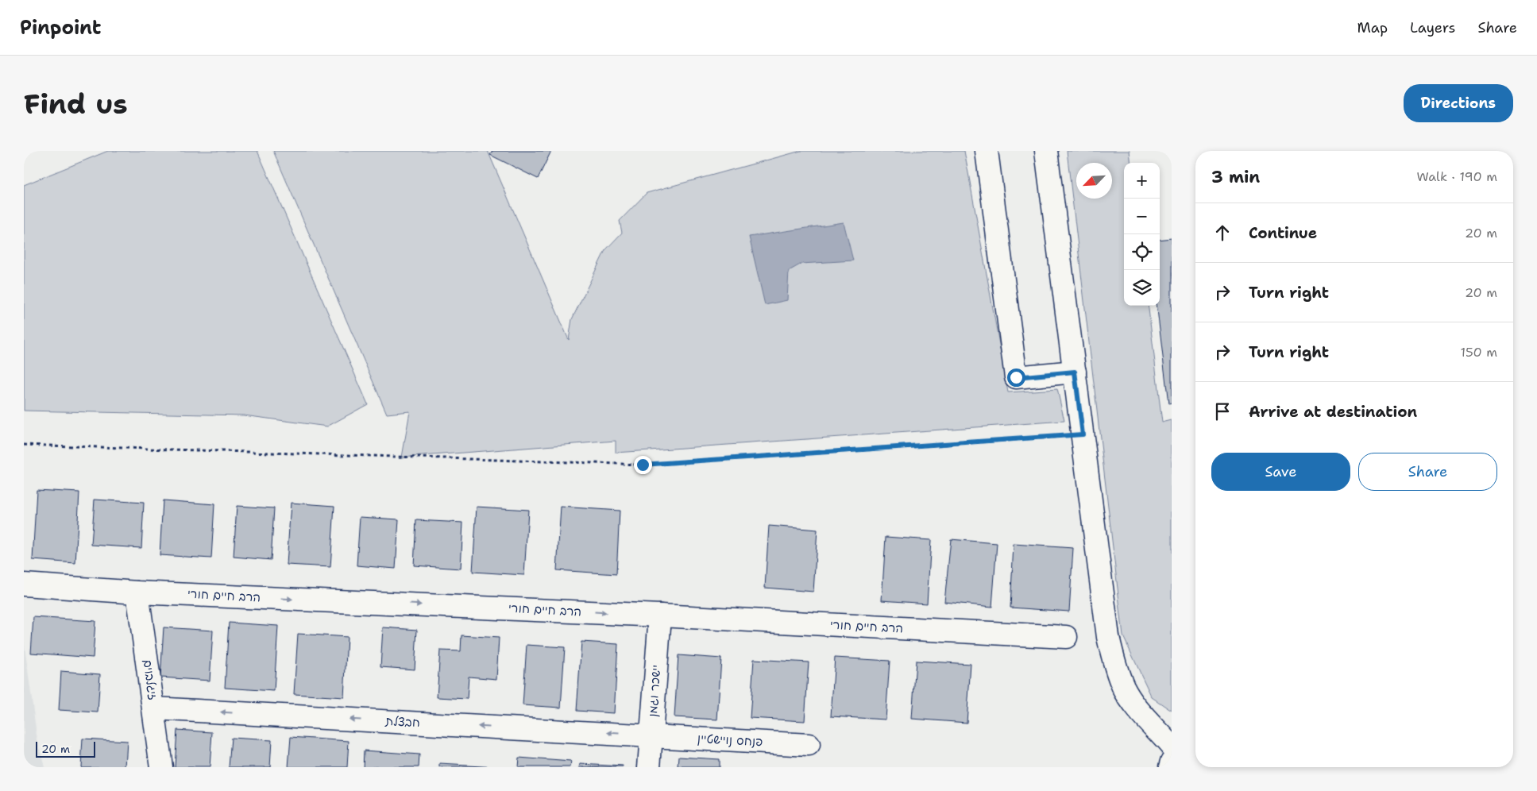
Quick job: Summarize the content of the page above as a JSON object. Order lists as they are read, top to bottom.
{
  "streets": {
    "street": [
      "הרב חיים חורי",
      "זיגלבוים",
      "יישכר וגמן",
      "חבצלת",
      "פנחס נויישטיין"
    ]
  },
  "crossings": [
    ["הרב חיים חורי", "זיגלבוים"],
    ["הרב חיים חורי", "יישכר וגמן"],
    ["זיגלבוים", "חבצלת"],
    ["יישכר וגמן", "חבצלת"],
    ["יישכר וגמן", "פנחס נויישטיין"],
    ["חבצלת", "פנחס נויישטיין"]
  ],
  "one_way": ["הרב חיים חורי", "חבצלת"],
  "scale_bar": "20 m",
  "north": "bottom left",
  "page": {
    "header": "Pinpoint",
    "nav": ["Map", "Layers", "Share"],
    "buttons": [
      "Directions",
      ["Save", "Share"]
    ],
    "title": "Find us",
    "heading": ["3 min", "Walk · 190 m"],
    "map_buttons": ["+", "−"],
    "list": [
      ["Continue", "20 m"],
      ["Turn right", "20 m"],
      ["Turn right", "150 m"],
      "Arrive at destination"
    ],
    "scale": "20 m"
  }
}
